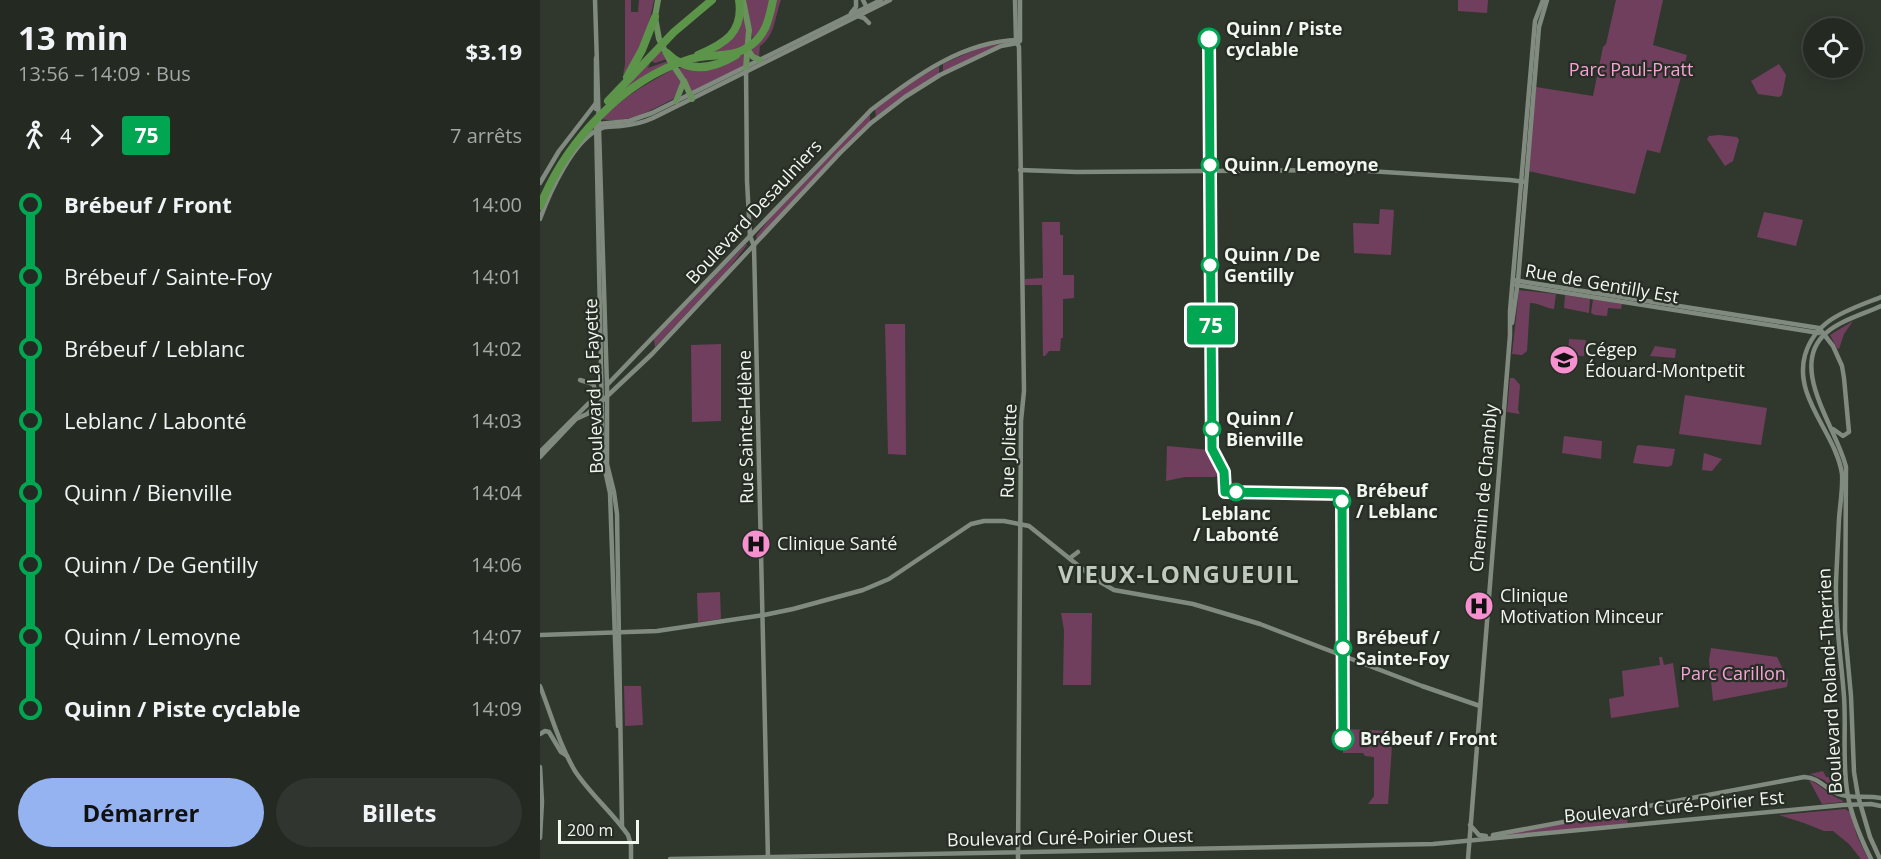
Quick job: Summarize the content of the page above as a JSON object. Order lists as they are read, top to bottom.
{
  "streets": {
    "street": [
      "Boulevard Desaulniers",
      "Rue de Gentilly Est",
      "Boulevard La Fayette",
      "Rue Sainte-Hélène",
      "Rue Joliette",
      "Chemin de Chambly",
      "Boulevard Roland-Therrien",
      "Boulevard Curé-Poirier Est",
      "Boulevard Curé-Poirier Ouest"
    ]
  },
  "crossings": [
    ["Boulevard Desaulniers", "Boulevard La Fayette"],
    ["Boulevard Desaulniers", "Rue Sainte-Hélène"],
    ["Boulevard Desaulniers", "Rue Joliette"],
    ["Rue de Gentilly Est", "Chemin de Chambly"],
    ["Rue de Gentilly Est", "Boulevard Roland-Therrien"],
    ["Rue Sainte-Hélène", "Boulevard Curé-Poirier Ouest"],
    ["Rue Joliette", "Boulevard Curé-Poirier Ouest"],
    ["Chemin de Chambly", "Boulevard Curé-Poirier Est"],
    ["Chemin de Chambly", "Boulevard Curé-Poirier Ouest"],
    ["Boulevard Roland-Therrien", "Boulevard Curé-Poirier Est"],
    ["Boulevard Curé-Poirier Est", "Boulevard Curé-Poirier Ouest"]
  ],
  "districts": ["VIEUX-LONGUEUIL"],
  "parks": ["Parc Paul-Pratt", "Parc Carillon"],
  "places": {
    "other": [
      "Quinn / Piste cyclable",
      "Quinn / Lemoyne",
      "Quinn / De Gentilly",
      "Quinn / Bienville",
      "Leblanc / Labonté",
      "Brébeuf / Leblanc",
      "Brébeuf / Sainte-Foy",
      "Brébeuf / Front"
    ],
    "school or university": ["Cégep Édouard-Montpetit"],
    "hospital": ["Clinique Santé", "Clinique Motivation Minceur"]
  },
  "lines": ["bus line 75"],
  "scale_bar": "200 m",
  "page": {
    "heading": ["13 min", "13:56 – 14:09 · Bus", "$3.19"],
    "on_map": "75",
    "legs": ["4", "75", "7 arrêts"],
    "list": [
      {
        "name": "Brébeuf / Front",
        "value": "14:00"
      },
      {
        "name": "Brébeuf / Sainte-Foy",
        "value": "14:01"
      },
      {
        "name": "Brébeuf / Leblanc",
        "value": "14:02"
      },
      {
        "name": "Leblanc / Labonté",
        "value": "14:03"
      },
      {
        "name": "Quinn / Bienville",
        "value": "14:04"
      },
      {
        "name": "Quinn / De Gentilly",
        "value": "14:06"
      },
      {
        "name": "Quinn / Lemoyne",
        "value": "14:07"
      },
      {
        "name": "Quinn / Piste cyclable",
        "value": "14:09"
      }
    ],
    "buttons": ["Démarrer", "Billets"],
    "scale": "200 m"
  }
}
